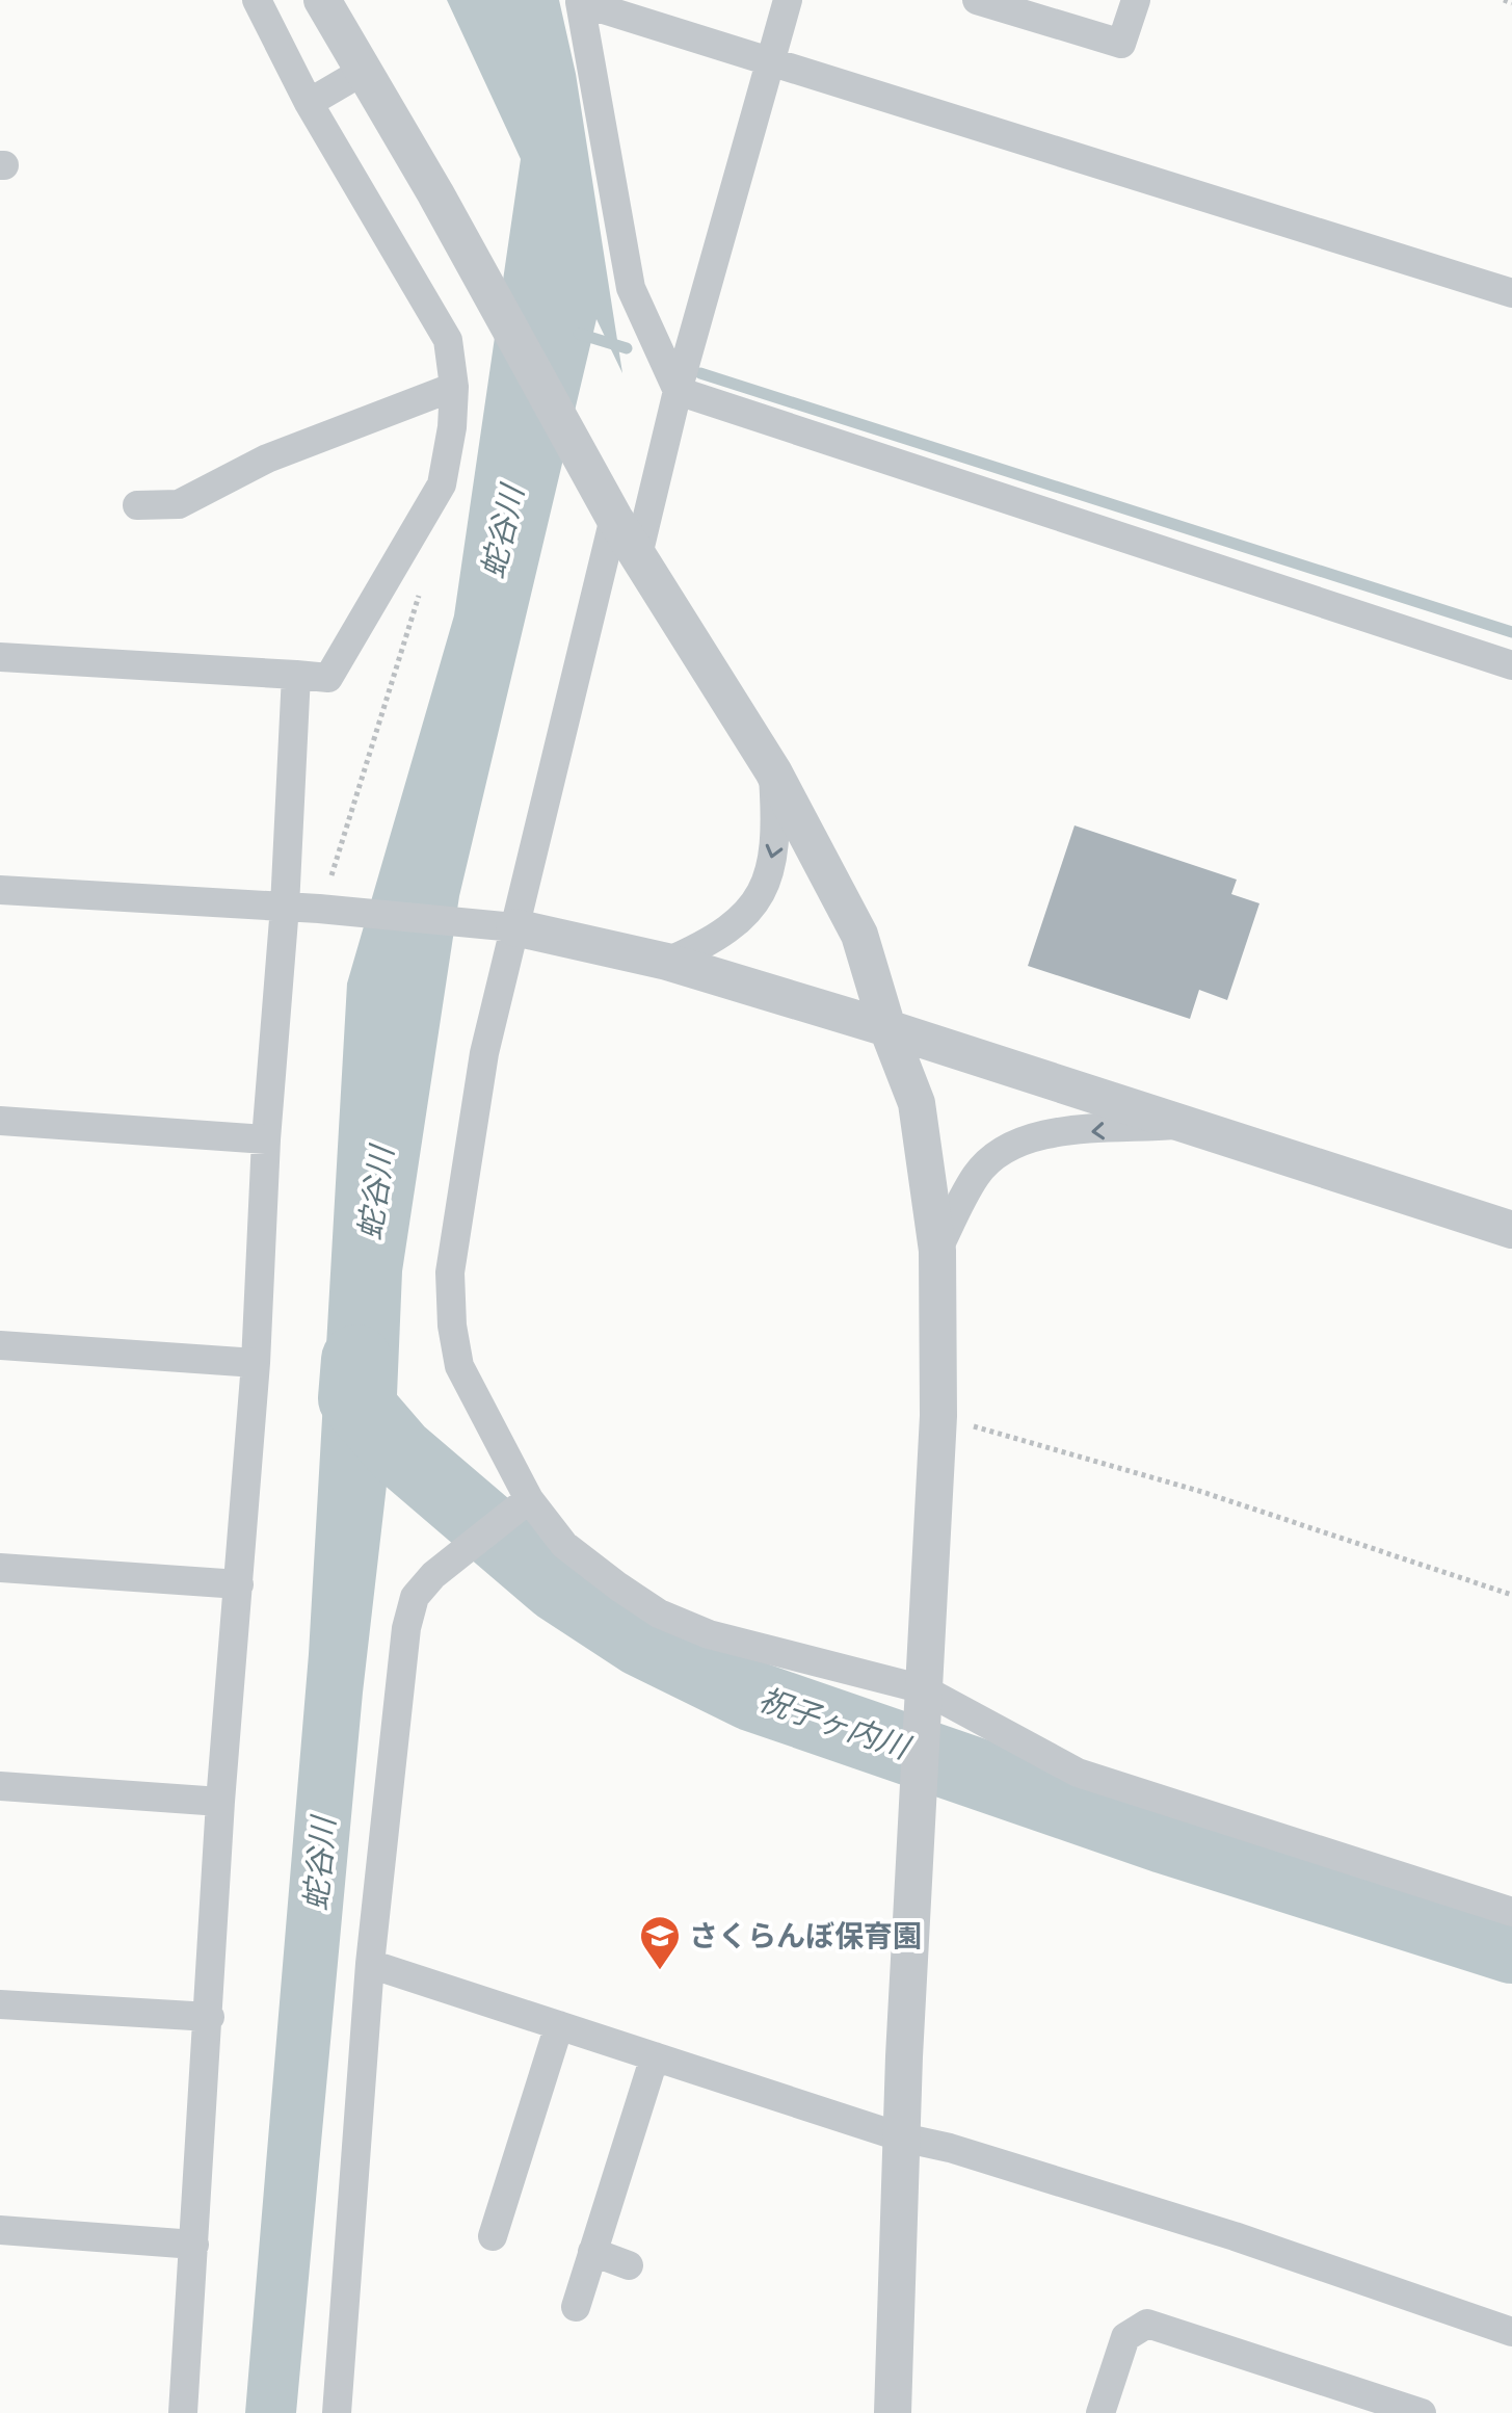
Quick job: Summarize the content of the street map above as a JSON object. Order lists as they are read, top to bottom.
{
  "water": ["蛇谷川", "祝子ヶ内川"],
  "places": {
    "school or university": ["さくらんぼ保育園"]
  }
}
